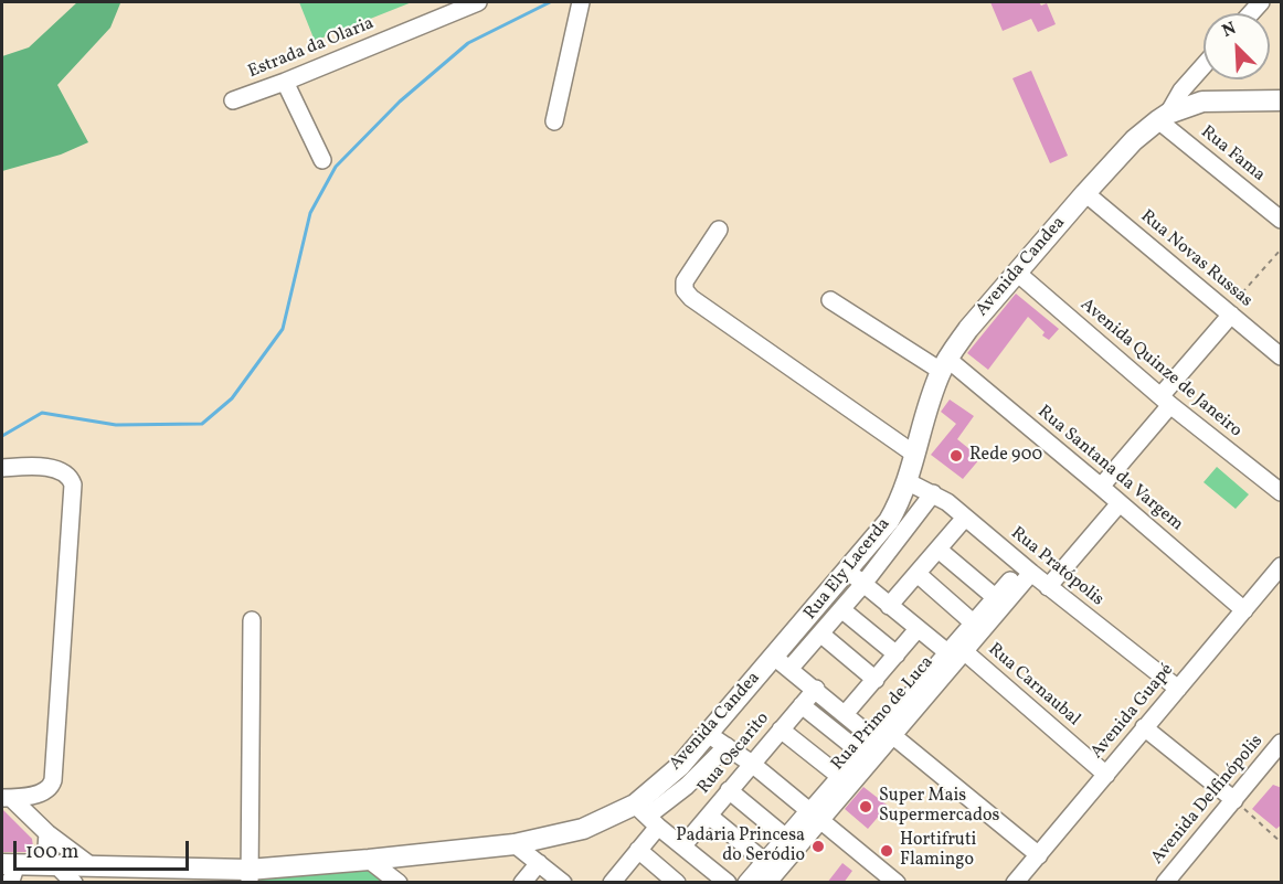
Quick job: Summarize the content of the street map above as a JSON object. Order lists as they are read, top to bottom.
{
  "streets": {
    "main road": ["Avenida Candea"],
    "street": [
      "Estrada da Olaria",
      "Rua Fama",
      "Rua Novas Russas",
      "Avenida Quinze de Janeiro",
      "Rua Santana da Vargem",
      "Rua Pratópolis",
      "Rua Ely Lacerda",
      "Rua Carnaubal",
      "Avenida Guapé",
      "Rua Primo de Luca",
      "Rua Oscarito",
      "Avenida Delfinópolis"
    ]
  },
  "crossings": [
    ["Rua Fama", "Avenida Candea"],
    ["Rua Novas Russas", "Avenida Candea"],
    ["Avenida Candea", "Avenida Quinze de Janeiro"],
    ["Avenida Candea", "Rua Santana da Vargem"],
    ["Avenida Candea", "Rua Pratópolis"],
    ["Avenida Candea", "Rua Ely Lacerda"],
    ["Avenida Candea", "Rua Carnaubal"],
    ["Rua Santana da Vargem", "Avenida Guapé"],
    ["Rua Pratópolis", "Rua Ely Lacerda"],
    ["Rua Pratópolis", "Avenida Guapé"],
    ["Rua Pratópolis", "Rua Primo de Luca"],
    ["Rua Ely Lacerda", "Rua Carnaubal"],
    ["Rua Carnaubal", "Avenida Guapé"],
    ["Rua Carnaubal", "Rua Primo de Luca"]
  ],
  "places": [
    "Rede 900",
    "Super Mais Supermercados",
    "Padaria Princesa do Seródio",
    "Hortifruti Flamingo"
  ],
  "scale_bar": "100 m",
  "north": "top left"
}
